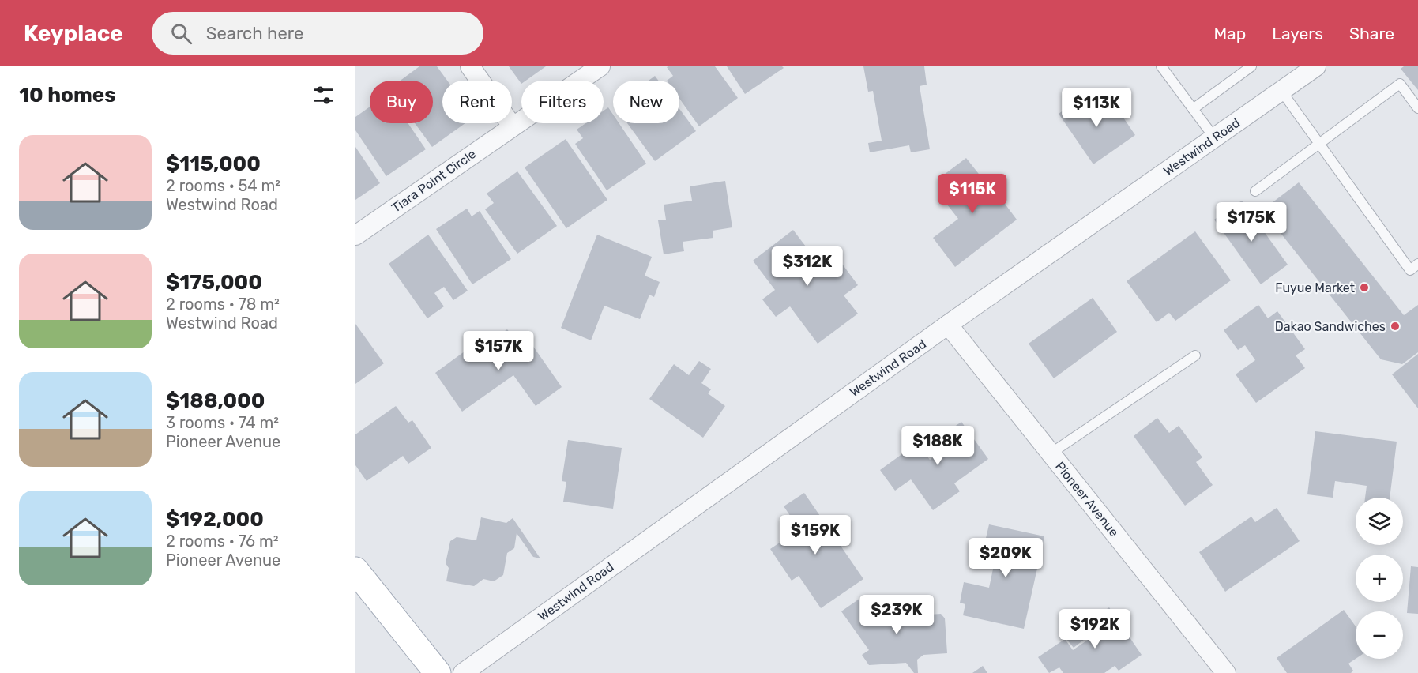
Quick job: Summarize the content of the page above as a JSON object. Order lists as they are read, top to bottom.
{
  "streets": {
    "street": ["Westwind Road", "Tiara Point Circle", "Pioneer Avenue"]
  },
  "crossings": [
    ["Westwind Road", "Pioneer Avenue"]
  ],
  "places": ["Fuyue Market", "Dakao Sandwiches"],
  "page": {
    "header": "Keyplace",
    "search": "Search here",
    "nav": ["Map", "Layers", "Share"],
    "heading": "10 homes",
    "chip": [
      "Buy",
      "Rent",
      "Filters",
      "New"
    ],
    "price": [
      "$113K",
      "$115K",
      "$175K",
      "$312K",
      "$157K",
      "$188K",
      "$159K",
      "$209K",
      "$239K",
      "$192K"
    ],
    "list": [
      {
        "name": "$115,000",
        "note": "2 rooms · 54 m² · Westwind Road"
      },
      {
        "name": "$175,000",
        "note": "2 rooms · 78 m² · Westwind Road"
      },
      {
        "name": "$188,000",
        "note": "3 rooms · 74 m² · Pioneer Avenue"
      },
      {
        "name": "$192,000",
        "note": "2 rooms · 76 m² · Pioneer Avenue"
      }
    ],
    "map_buttons": ["+", "−"]
  }
}
